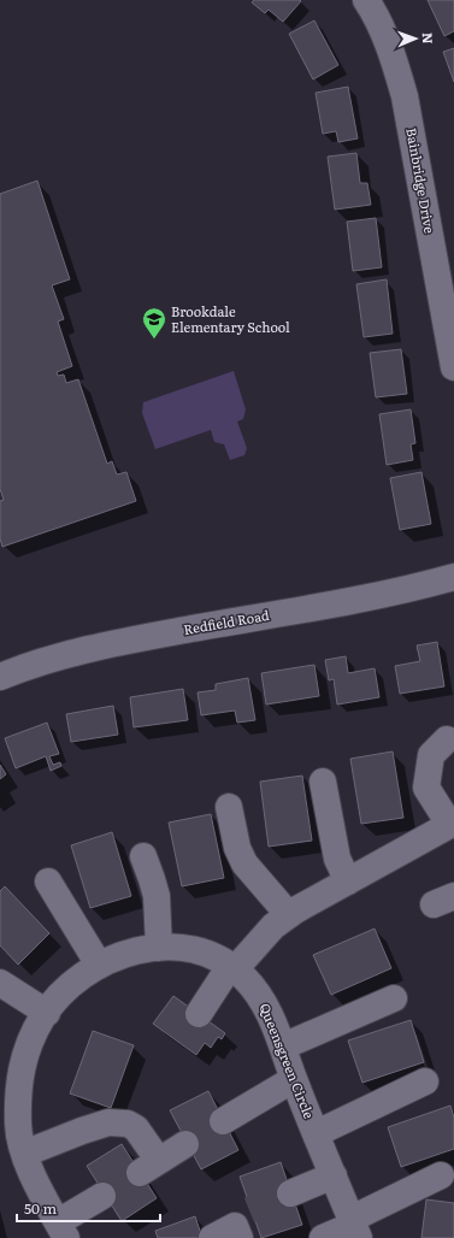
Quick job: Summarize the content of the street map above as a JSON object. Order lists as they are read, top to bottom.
{
  "streets": {
    "street": ["Bainbridge Drive", "Redfield Road", "Queensgreen Circle"]
  },
  "places": {
    "school or university": ["Brookdale Elementary School"]
  },
  "scale_bar": "50 m",
  "north": "right"
}
